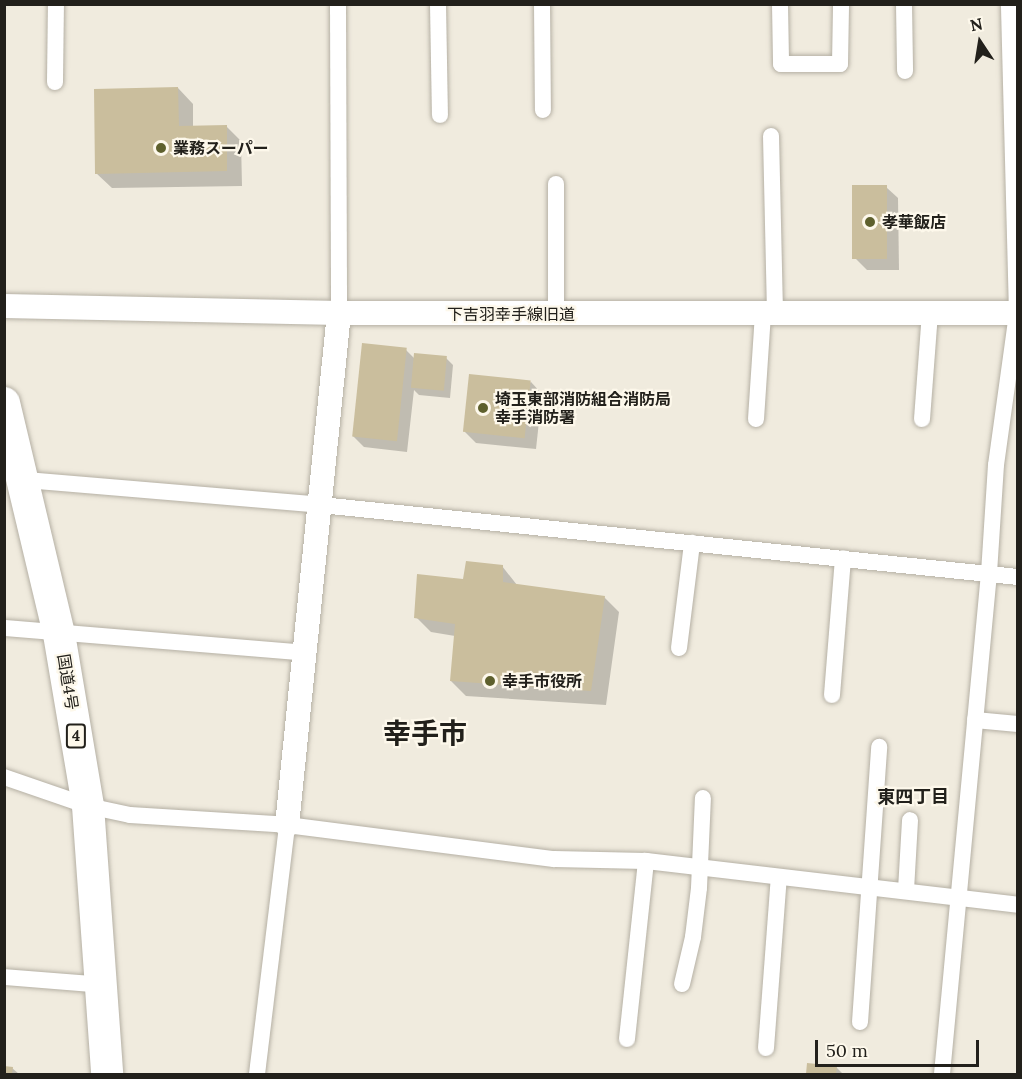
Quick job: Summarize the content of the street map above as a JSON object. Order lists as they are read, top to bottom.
{
  "streets": {
    "highway": ["国道4号", "4"],
    "street": ["下吉羽幸手線旧道"]
  },
  "districts": ["幸手市", "東四丁目"],
  "places": [
    "業務スーパー",
    "孝華飯店",
    "埼玉東部消防組合消防局 幸手消防署",
    "幸手市役所"
  ],
  "scale_bar": "50 m",
  "north": "top"
}
